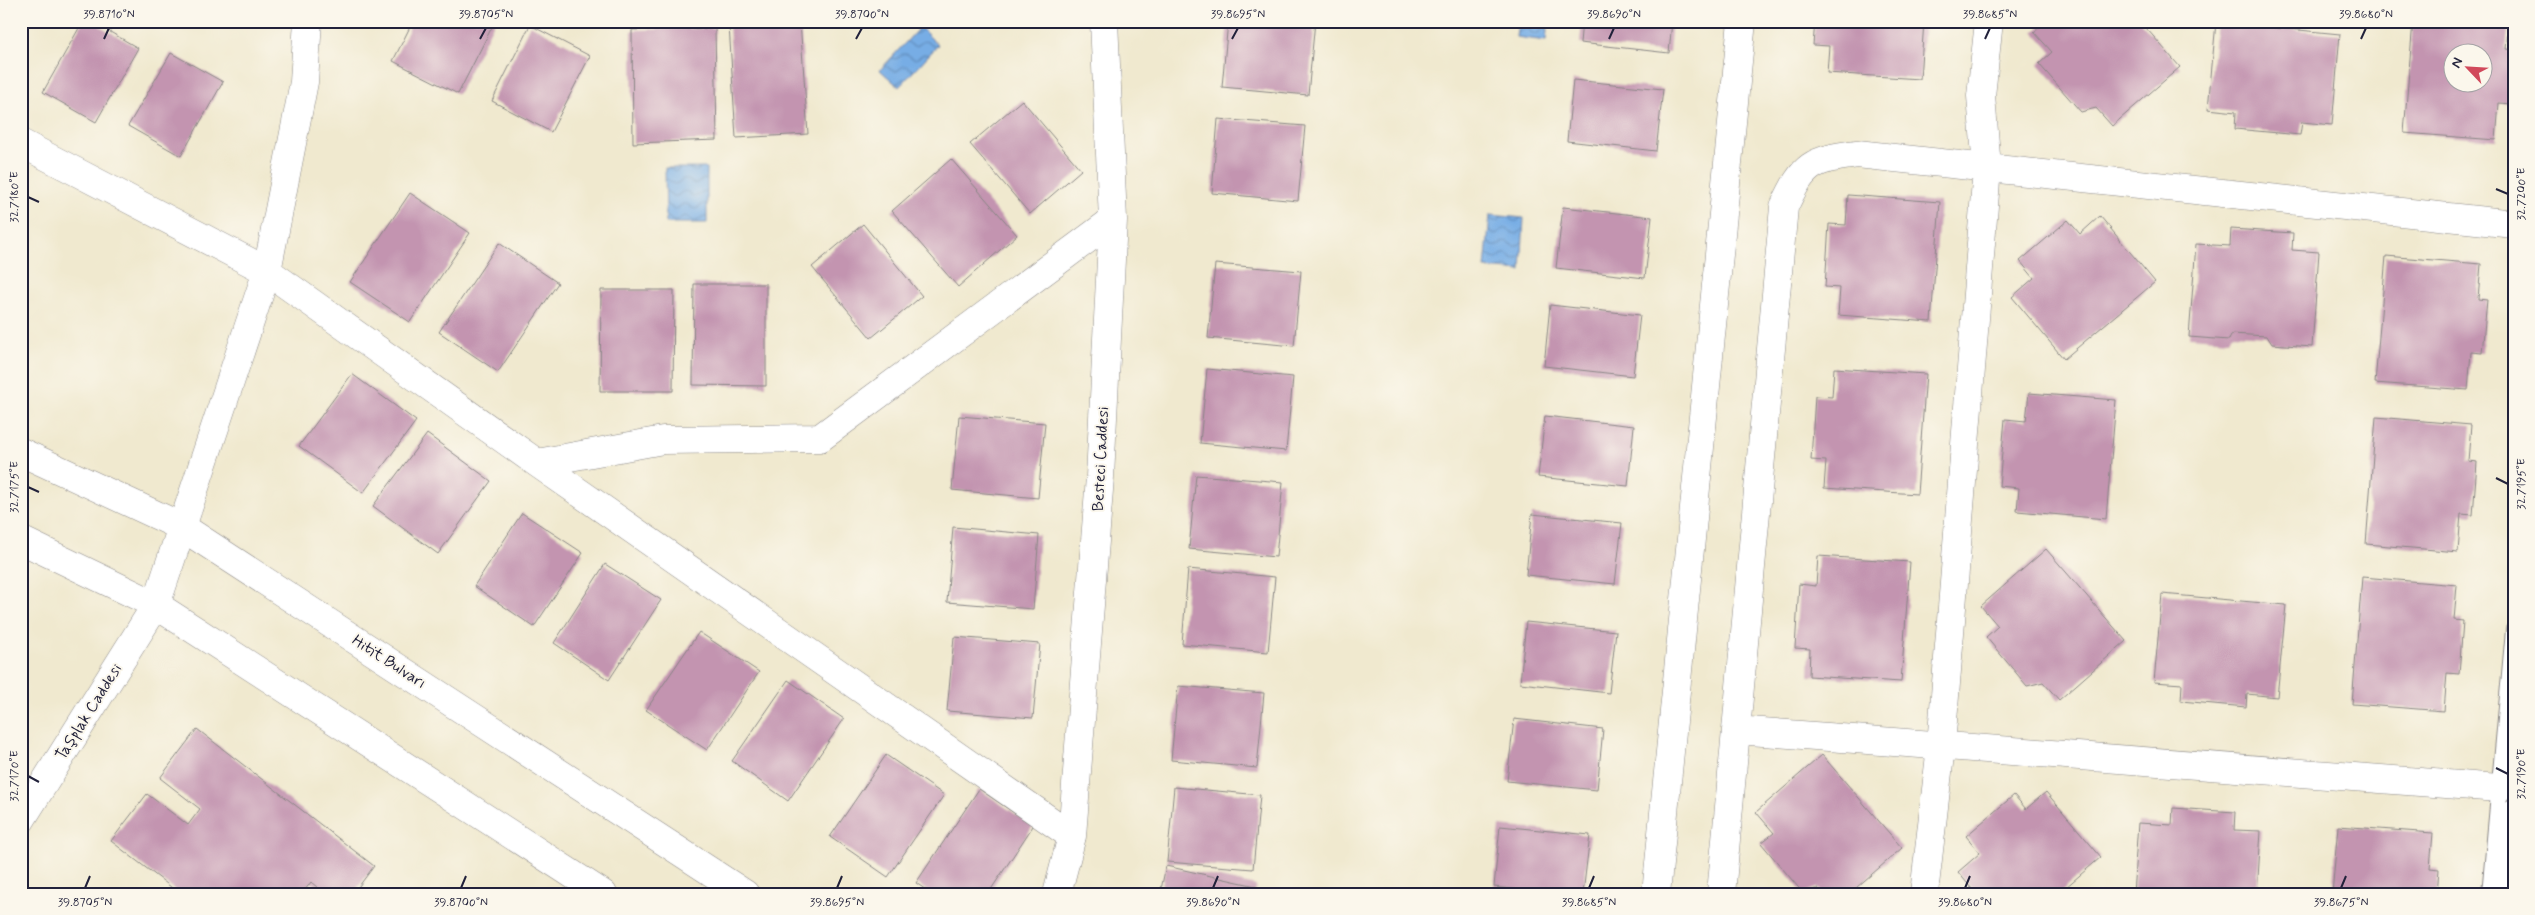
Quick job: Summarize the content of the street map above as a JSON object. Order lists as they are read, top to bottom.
{
  "streets": {
    "street": ["Besteci Caddesi", "Hitit Bulvarı", "Taşplak Caddesi"]
  },
  "crossings": [
    ["Hitit Bulvarı", "Taşplak Caddesi"]
  ],
  "north": "top left",
  "coordinates": [
    "39.8710°N",
    "39.8705°N",
    "39.8700°N",
    "39.8695°N",
    "39.8690°N",
    "39.8685°N",
    "39.8680°N",
    "32.7200°E",
    "32.7180°E",
    "32.7195°E",
    "32.7175°E",
    "32.7190°E",
    "32.7170°E",
    "39.8675°N"
  ]
}
